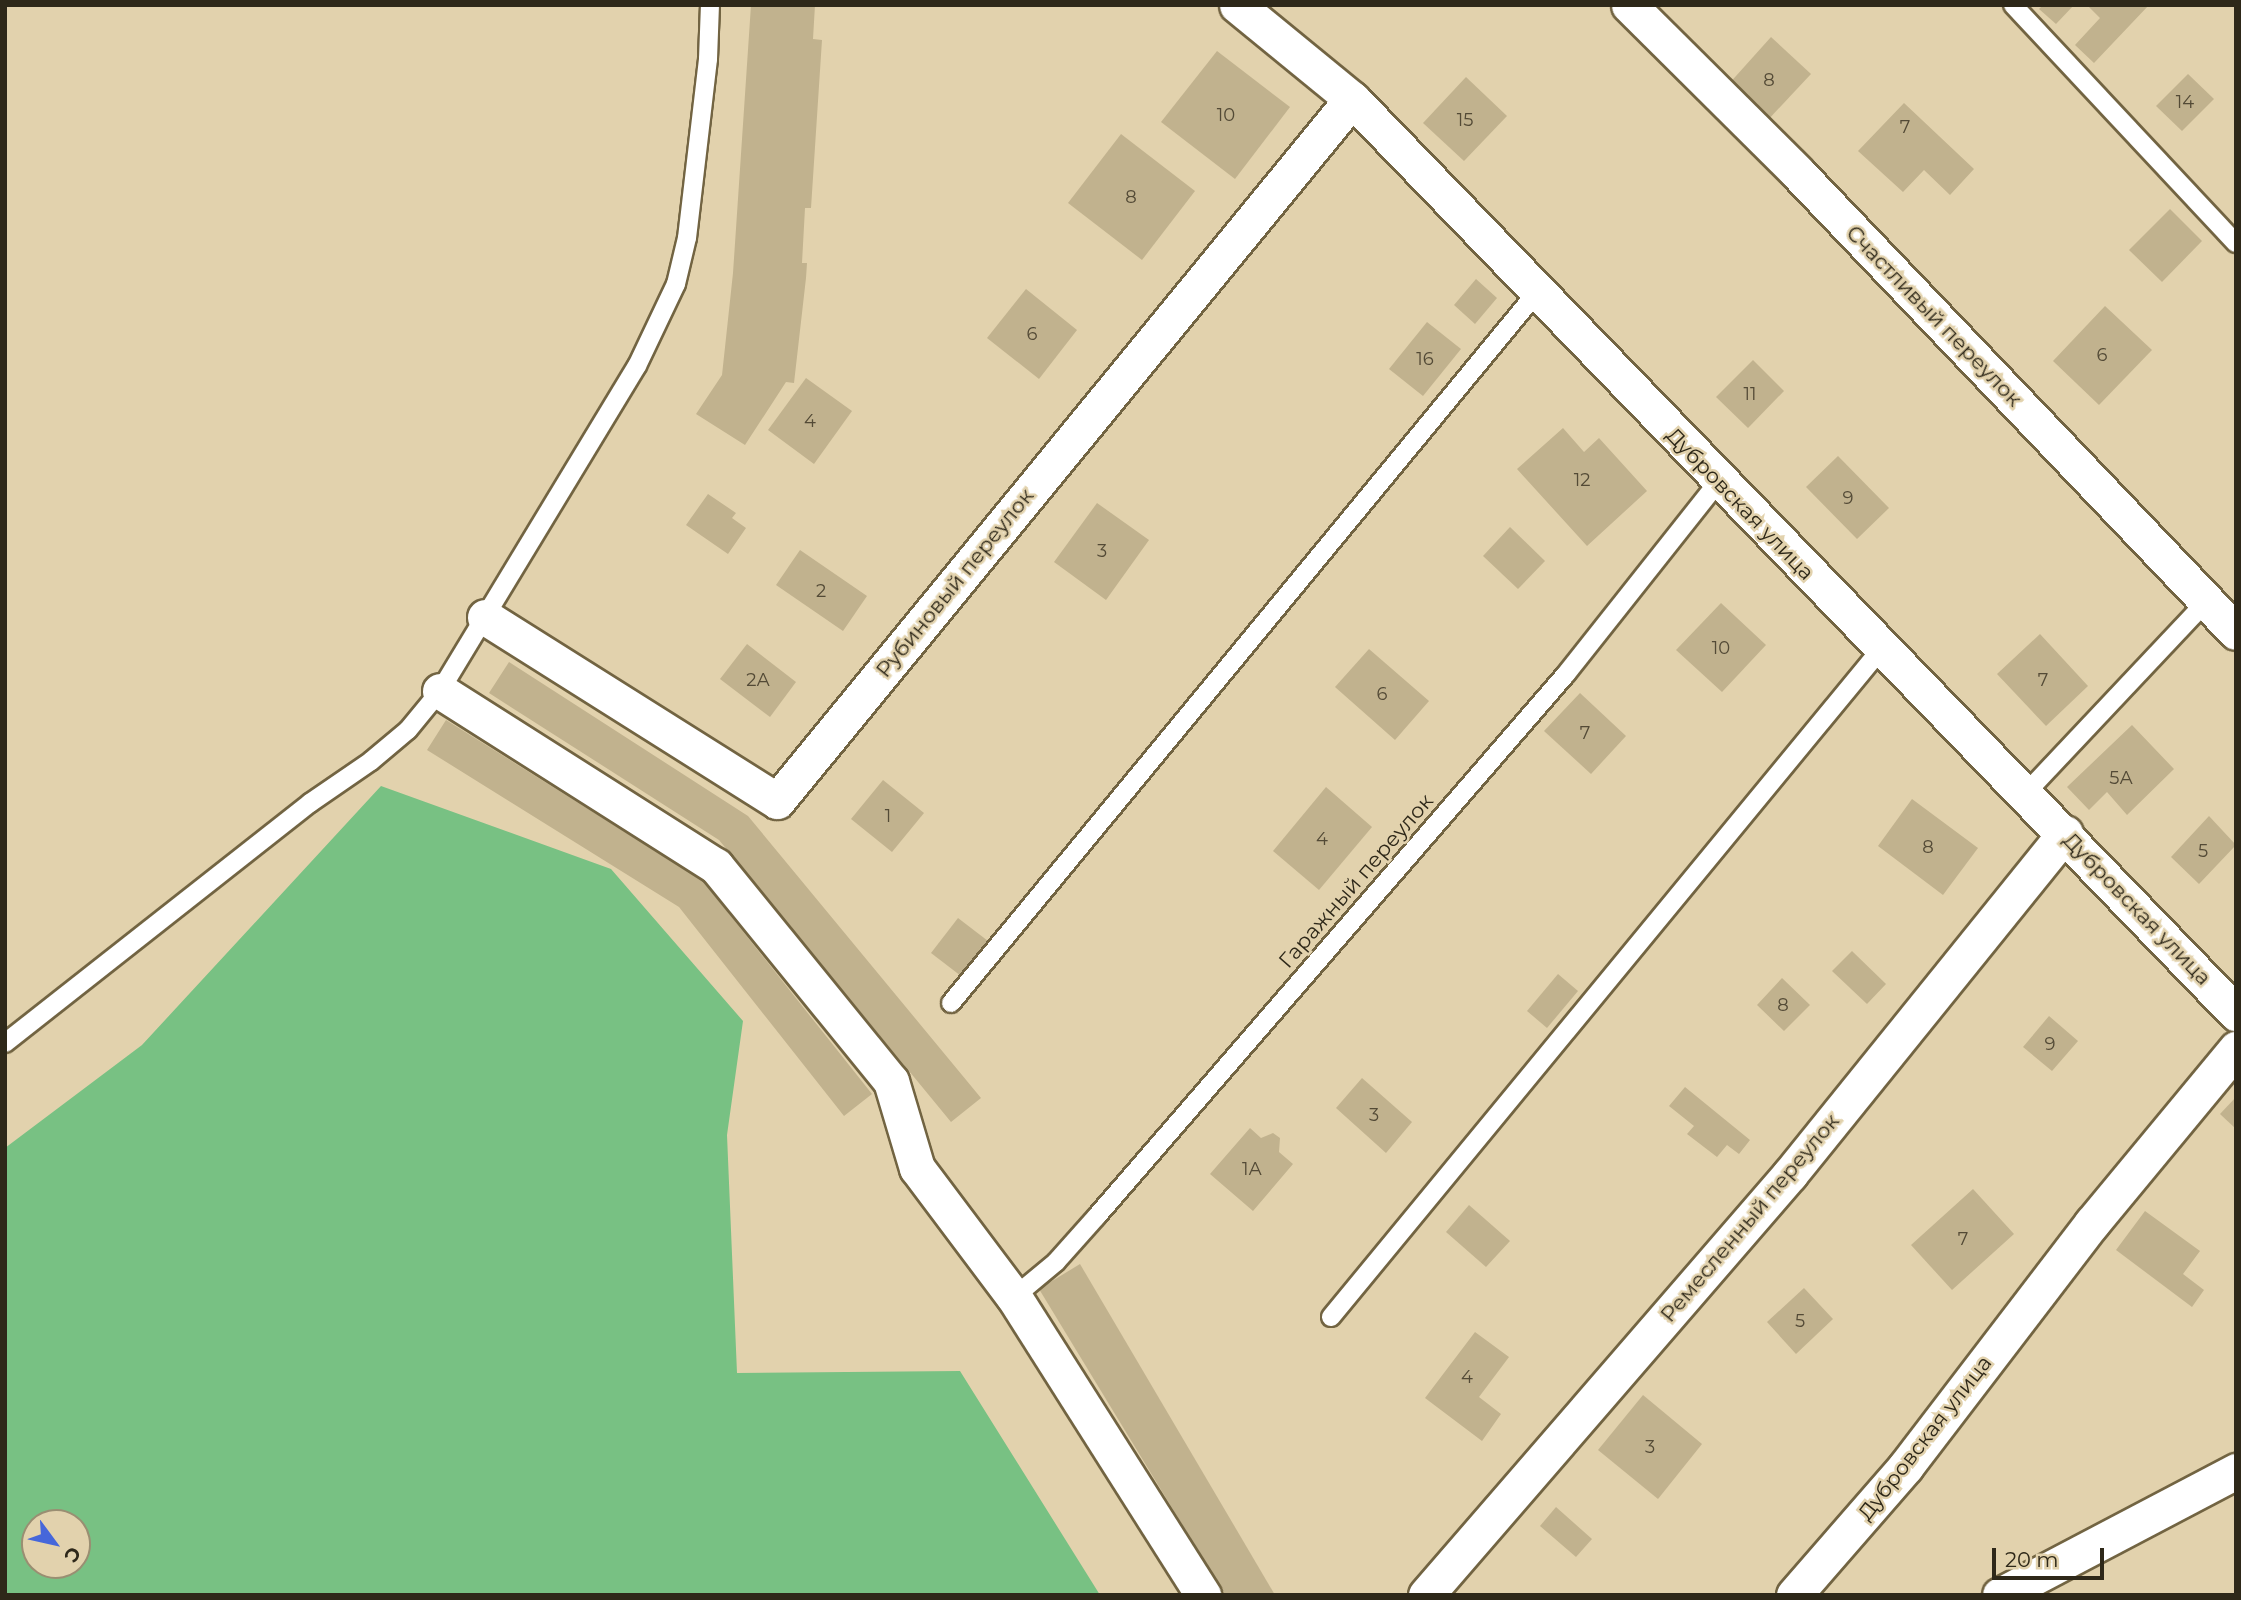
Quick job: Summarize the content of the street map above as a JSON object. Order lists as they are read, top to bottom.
{
  "streets": {
    "street": [
      "Счастливый переулок",
      "Дубровская улица",
      "Рубиновый переулок",
      "Ремесленный переулок"
    ],
    "lane": ["Гаражный переулок"]
  },
  "crossings": [
    ["Дубровская улица", "Рубиновый переулок"],
    ["Дубровская улица", "Гаражный переулок"],
    ["Дубровская улица", "Ремесленный переулок"]
  ],
  "house_numbers": [
    "8",
    "14",
    "10",
    "15",
    "7",
    "8",
    "6",
    "6",
    "16",
    "11",
    "4",
    "12",
    "9",
    "3",
    "2",
    "10",
    "2А",
    "7",
    "6",
    "7",
    "5А",
    "1",
    "4",
    "8",
    "5",
    "8",
    "9",
    "3",
    "1А",
    "7",
    "5",
    "4",
    "3"
  ],
  "scale_bar": "20 m",
  "north": "bottom right"
}
